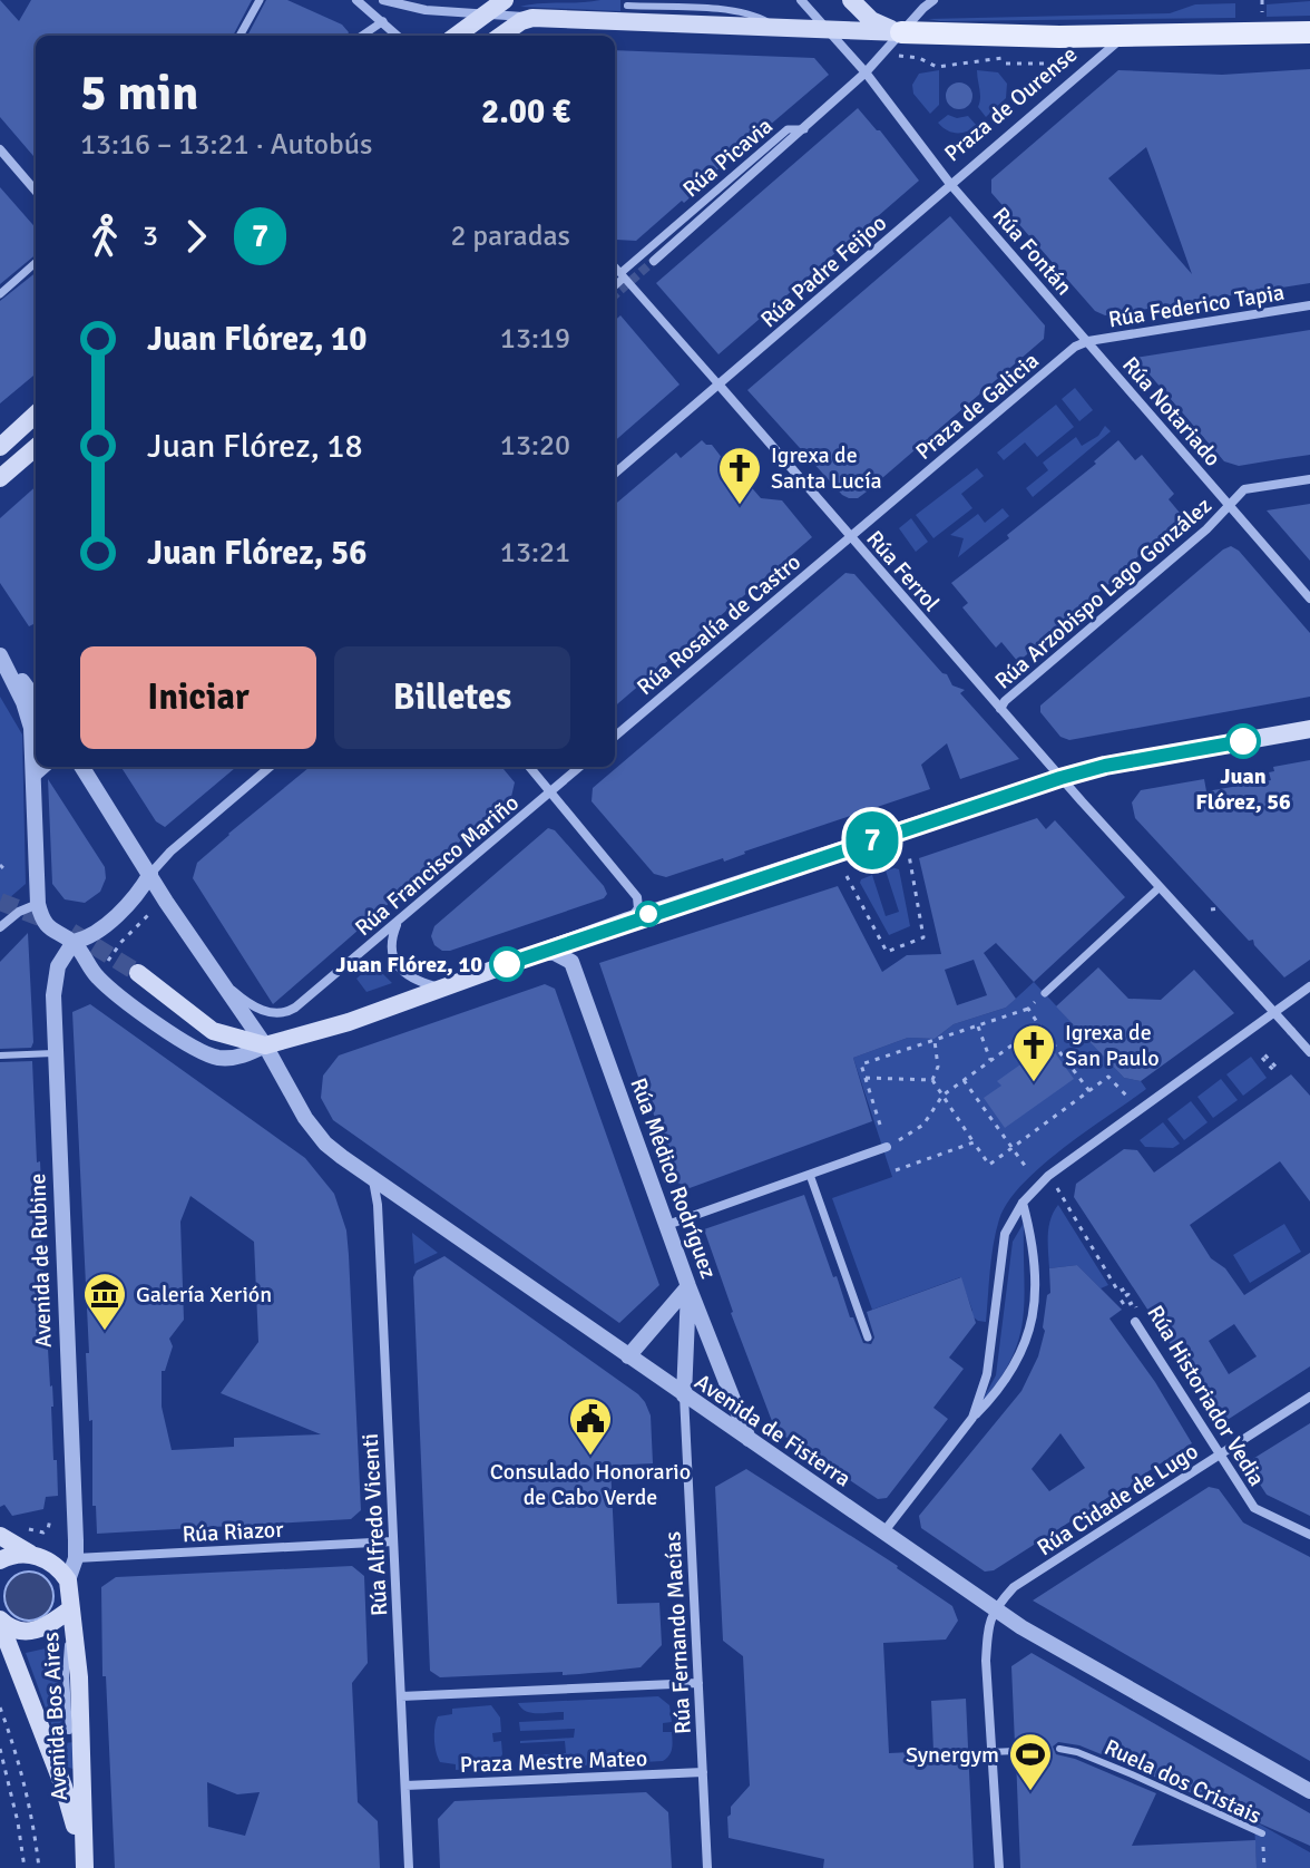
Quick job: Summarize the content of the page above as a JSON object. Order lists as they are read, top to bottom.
{
  "streets": {
    "main road": ["Avenida Bos Aires"],
    "street": [
      "Praza de Ourense",
      "Rúa Picavia",
      "Rúa Fontán",
      "Rúa Padre Feijoo",
      "Rúa Federico Tapia",
      "Praza de Galicia",
      "Rúa Notariado",
      "Rúa Ferrol",
      "Rúa Arzobispo Lago González",
      "Rúa Rosalía de Castro",
      "Rúa Francisco Mariño",
      "Rúa Médico Rodríguez",
      "Avenida de Rubine",
      "Rúa Historiador Vedia",
      "Avenida de Fisterra",
      "Rúa Cidade de Lugo",
      "Rúa Alfredo Vicenti",
      "Rúa Riazor",
      "Rúa Fernando Macías",
      "Praza Mestre Mateo"
    ],
    "lane": ["Ruela dos Cristais"]
  },
  "crossings": [
    ["Praza de Ourense", "Rúa Picavia"],
    ["Praza de Ourense", "Rúa Fontán"],
    ["Praza de Ourense", "Rúa Padre Feijoo"],
    ["Rúa Fontán", "Rúa Padre Feijoo"],
    ["Rúa Fontán", "Rúa Federico Tapia"],
    ["Rúa Fontán", "Praza de Galicia"],
    ["Rúa Fontán", "Rúa Notariado"],
    ["Rúa Padre Feijoo", "Rúa Ferrol"],
    ["Rúa Federico Tapia", "Praza de Galicia"],
    ["Rúa Federico Tapia", "Rúa Notariado"],
    ["Praza de Galicia", "Rúa Notariado"],
    ["Praza de Galicia", "Rúa Ferrol"],
    ["Praza de Galicia", "Rúa Rosalía de Castro"],
    ["Rúa Notariado", "Rúa Arzobispo Lago González"],
    ["Rúa Ferrol", "Rúa Arzobispo Lago González"],
    ["Rúa Ferrol", "Rúa Rosalía de Castro"],
    ["Rúa Francisco Mariño", "Avenida de Fisterra"],
    ["Rúa Médico Rodríguez", "Avenida de Fisterra"],
    ["Avenida de Rubine", "Rúa Riazor"],
    ["Avenida de Rubine", "Avenida Bos Aires"],
    ["Rúa Historiador Vedia", "Rúa Cidade de Lugo"],
    ["Avenida de Fisterra", "Rúa Cidade de Lugo"],
    ["Avenida de Fisterra", "Rúa Alfredo Vicenti"],
    ["Avenida de Fisterra", "Rúa Fernando Macías"],
    ["Rúa Alfredo Vicenti", "Rúa Riazor"],
    ["Rúa Alfredo Vicenti", "Praza Mestre Mateo"],
    ["Rúa Fernando Macías", "Praza Mestre Mateo"]
  ],
  "places": {
    "church": ["Igrexa de Santa Lucía", "Igrexa de San Paulo"],
    "other": ["Juan Flórez, 56", "Juan Flórez, 10"],
    "museum": ["Galería Xerión"],
    "public building": ["Consulado Honorario de Cabo Verde"],
    "sports": ["Synergym"]
  },
  "lines": ["bus line 7"],
  "page": {
    "on_map": "7",
    "heading": ["5 min", "13:16 – 13:21 · Autobús", "2.00 €"],
    "legs": ["3", "7", "2 paradas"],
    "list": [
      {
        "name": "Juan Flórez, 10",
        "value": "13:19"
      },
      {
        "name": "Juan Flórez, 18",
        "value": "13:20"
      },
      {
        "name": "Juan Flórez, 56",
        "value": "13:21"
      }
    ],
    "buttons": ["Iniciar", "Billetes"]
  }
}
